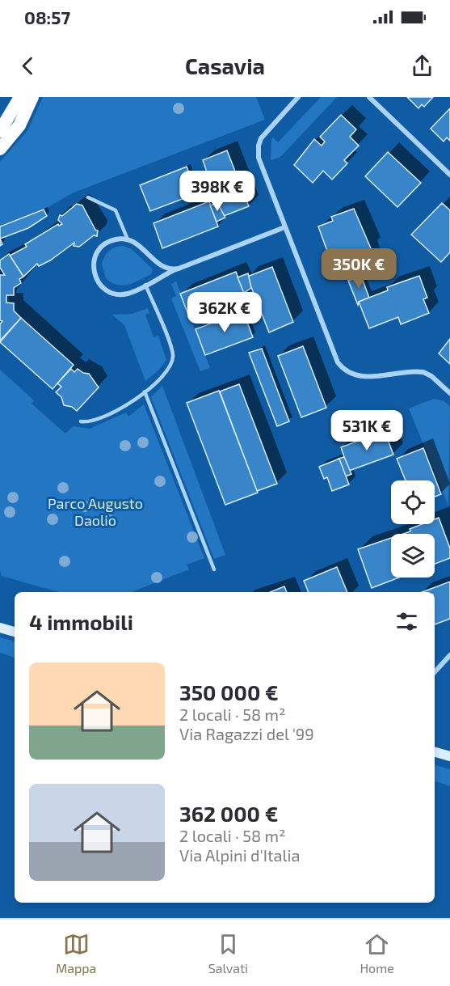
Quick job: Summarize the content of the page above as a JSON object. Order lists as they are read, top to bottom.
{
  "parks": ["Parco Augusto Daolio"],
  "page": {
    "status": "08:57",
    "header": "Casavia",
    "price": [
      "398K €",
      "350K €",
      "362K €",
      "531K €"
    ],
    "heading": "4 immobili",
    "list": [
      {
        "name": "350 000 €",
        "note": "2 locali · 58 m² · Via Ragazzi del '99"
      },
      {
        "name": "362 000 €",
        "note": "2 locali · 58 m² · Via Alpini d'Italia"
      }
    ],
    "tabs": ["Mappa", "Salvati", "Home"]
  }
}
